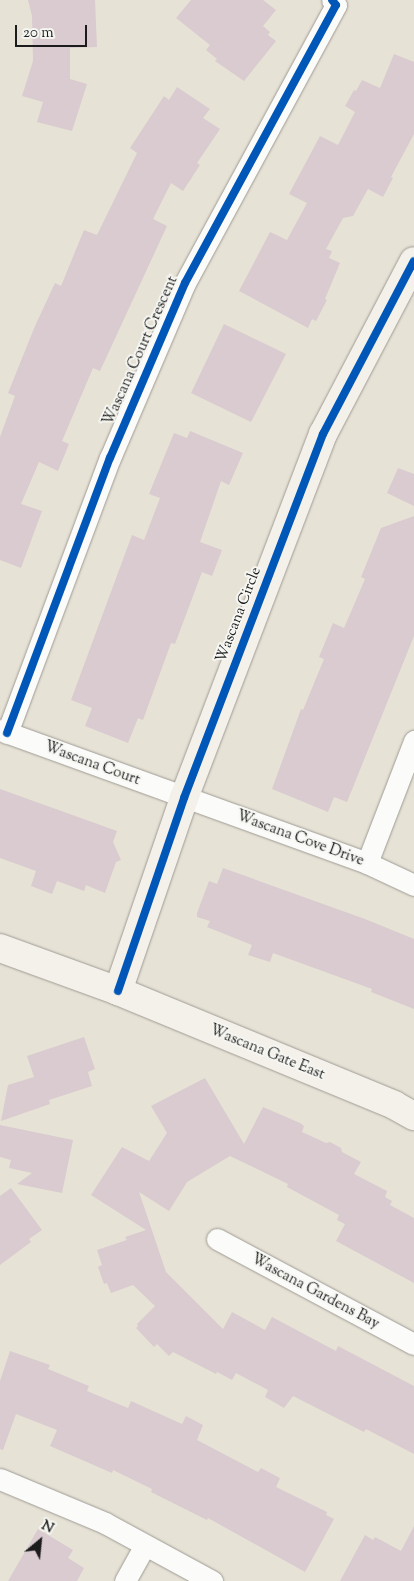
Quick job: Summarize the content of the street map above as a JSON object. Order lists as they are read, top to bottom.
{
  "streets": {
    "street": [
      "Wascana Court Crescent",
      "Wascana Circle",
      "Wascana Court",
      "Wascana Cove Drive",
      "Wascana Gate East",
      "Wascana Gardens Bay"
    ]
  },
  "crossings": [
    ["Wascana Court Crescent", "Wascana Court"],
    ["Wascana Circle", "Wascana Court"],
    ["Wascana Circle", "Wascana Cove Drive"],
    ["Wascana Circle", "Wascana Gate East"],
    ["Wascana Court", "Wascana Cove Drive"]
  ],
  "scale_bar": "20 m",
  "north": "top right"
}
